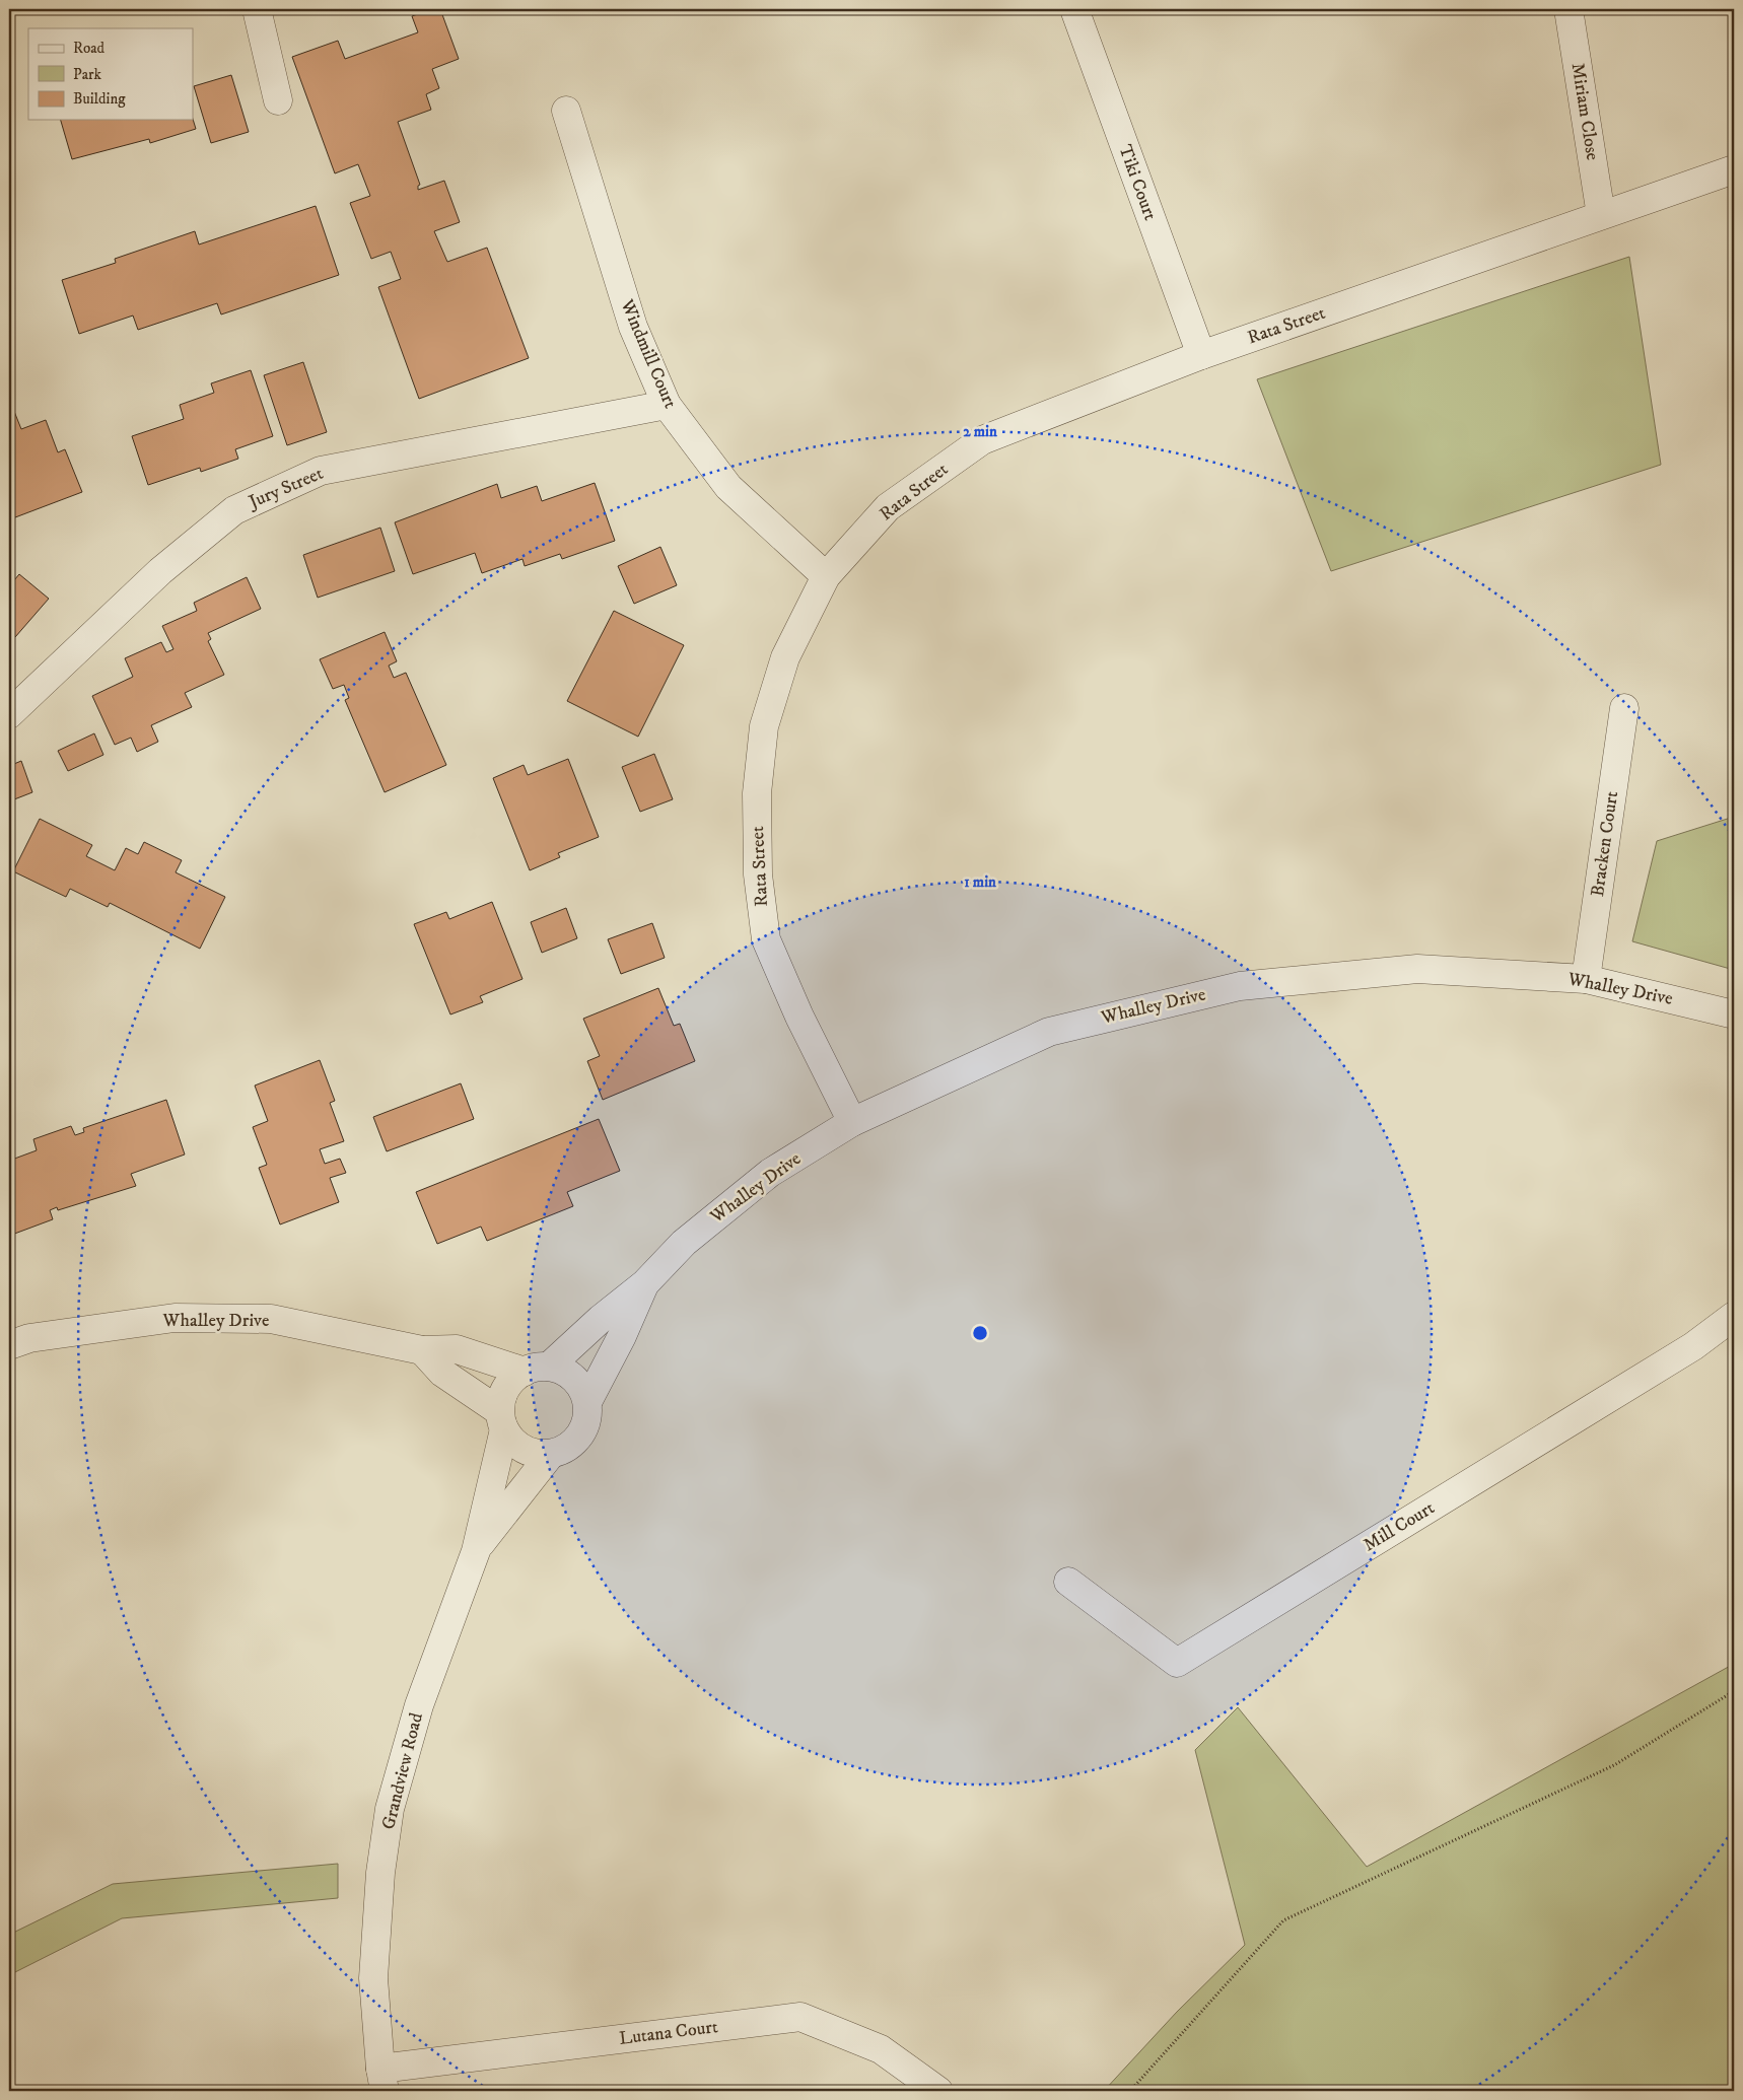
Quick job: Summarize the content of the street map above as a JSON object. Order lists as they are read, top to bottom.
{
  "streets": {
    "street": [
      "Miriam Close",
      "Tiki Court",
      "Rata Street",
      "Windmill Court",
      "Jury Street",
      "Bracken Court",
      "Whalley Drive",
      "Mill Court",
      "Grandview Road",
      "Lutana Court"
    ]
  },
  "crossings": [
    ["Miriam Close", "Rata Street"],
    ["Tiki Court", "Rata Street"],
    ["Rata Street", "Windmill Court"],
    ["Rata Street", "Whalley Drive"],
    ["Windmill Court", "Jury Street"],
    ["Bracken Court", "Whalley Drive"],
    ["Whalley Drive", "Grandview Road"],
    ["Grandview Road", "Lutana Court"]
  ],
  "legend": ["Road", "Park", "Building"],
  "rings": ["2 min", "1 min"]
}
